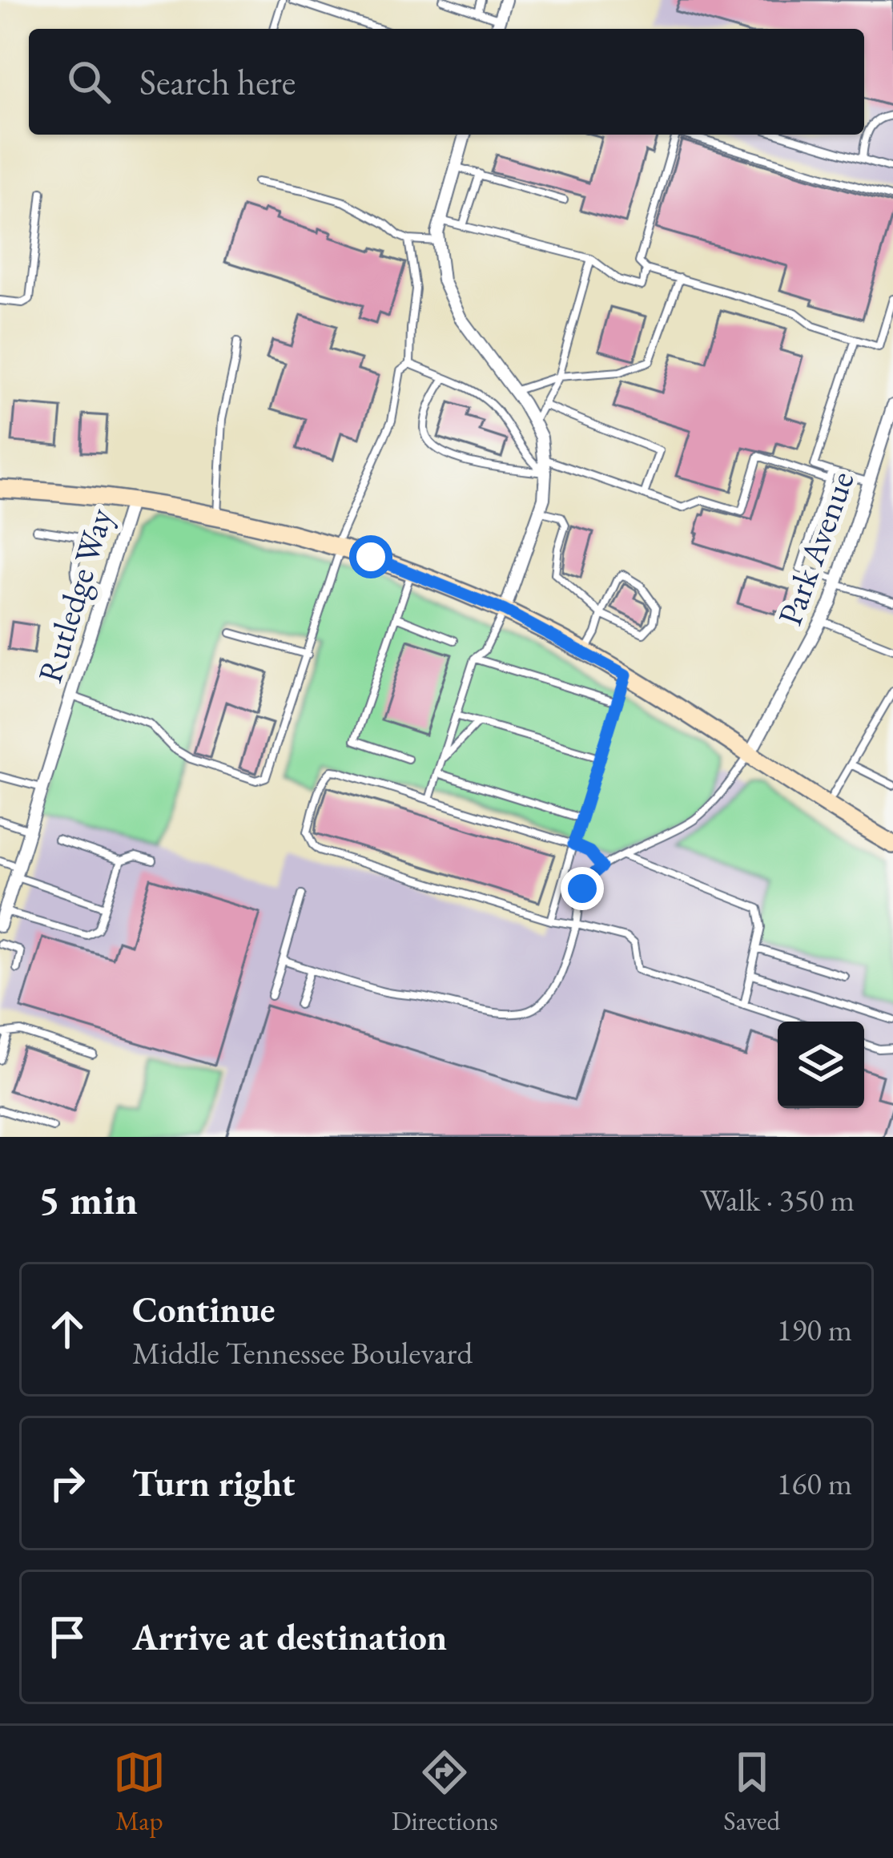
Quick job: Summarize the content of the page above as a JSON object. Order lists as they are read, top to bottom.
{
  "streets": {
    "street": ["Park Avenue", "Rutledge Way"]
  },
  "page": {
    "search": "Search here",
    "heading": ["5 min", "Walk · 350 m"],
    "list": [
      ["Continue", "Middle Tennessee Boulevard", "190 m"],
      ["Turn right", "160 m"],
      "Arrive at destination"
    ],
    "nav": ["Map", "Directions", "Saved"]
  }
}
